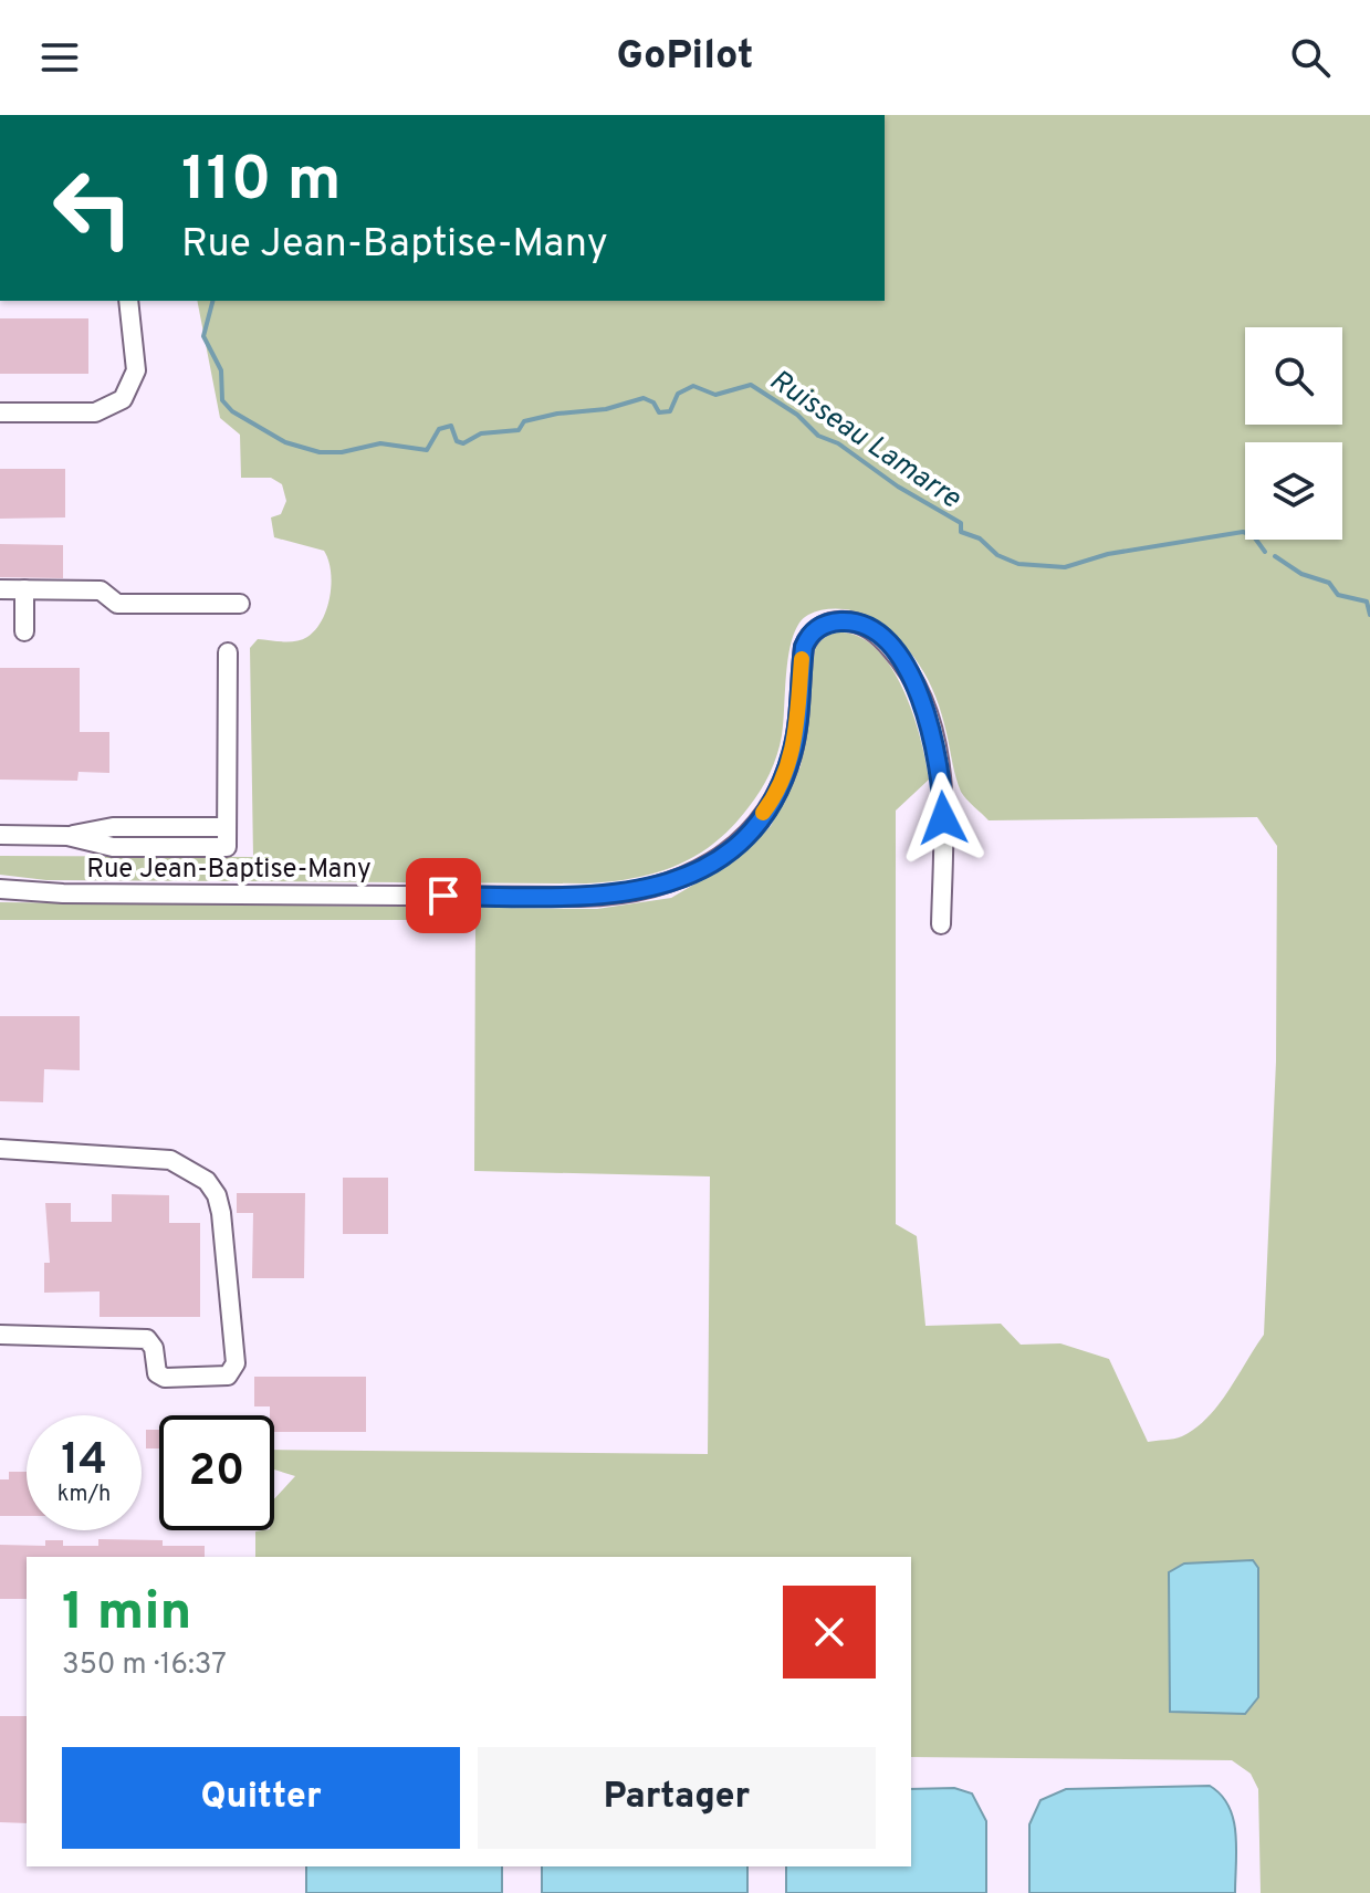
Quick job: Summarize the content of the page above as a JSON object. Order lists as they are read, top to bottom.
{
  "streets": {
    "lane": ["Rue Jean-Baptise-Many"]
  },
  "water": ["Ruisseau Lamarre"],
  "page": {
    "header": "GoPilot",
    "turn": ["110 m", "Rue Jean-Baptise-Many"],
    "speed": "14 km/h",
    "limit": "20",
    "heading": ["1 min", "350 m · 16:37"],
    "buttons": ["Quitter", "Partager"]
  }
}
